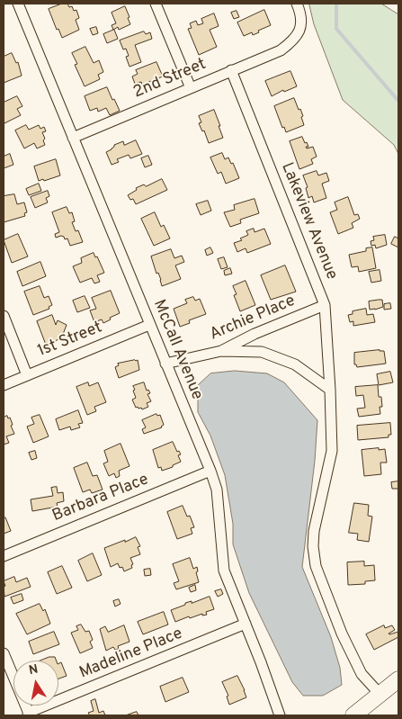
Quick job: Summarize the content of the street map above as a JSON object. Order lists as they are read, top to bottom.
{
  "streets": {
    "street": [
      "2nd Street",
      "Lakeview Avenue",
      "Archie Place",
      "1st Street",
      "McCall Avenue",
      "Barbara Place",
      "Madeline Place"
    ]
  },
  "crossings": [
    ["2nd Street", "Lakeview Avenue"],
    ["2nd Street", "McCall Avenue"],
    ["Lakeview Avenue", "Archie Place"],
    ["Archie Place", "McCall Avenue"],
    ["1st Street", "McCall Avenue"],
    ["McCall Avenue", "Barbara Place"],
    ["McCall Avenue", "Madeline Place"]
  ],
  "north": "top"
}
